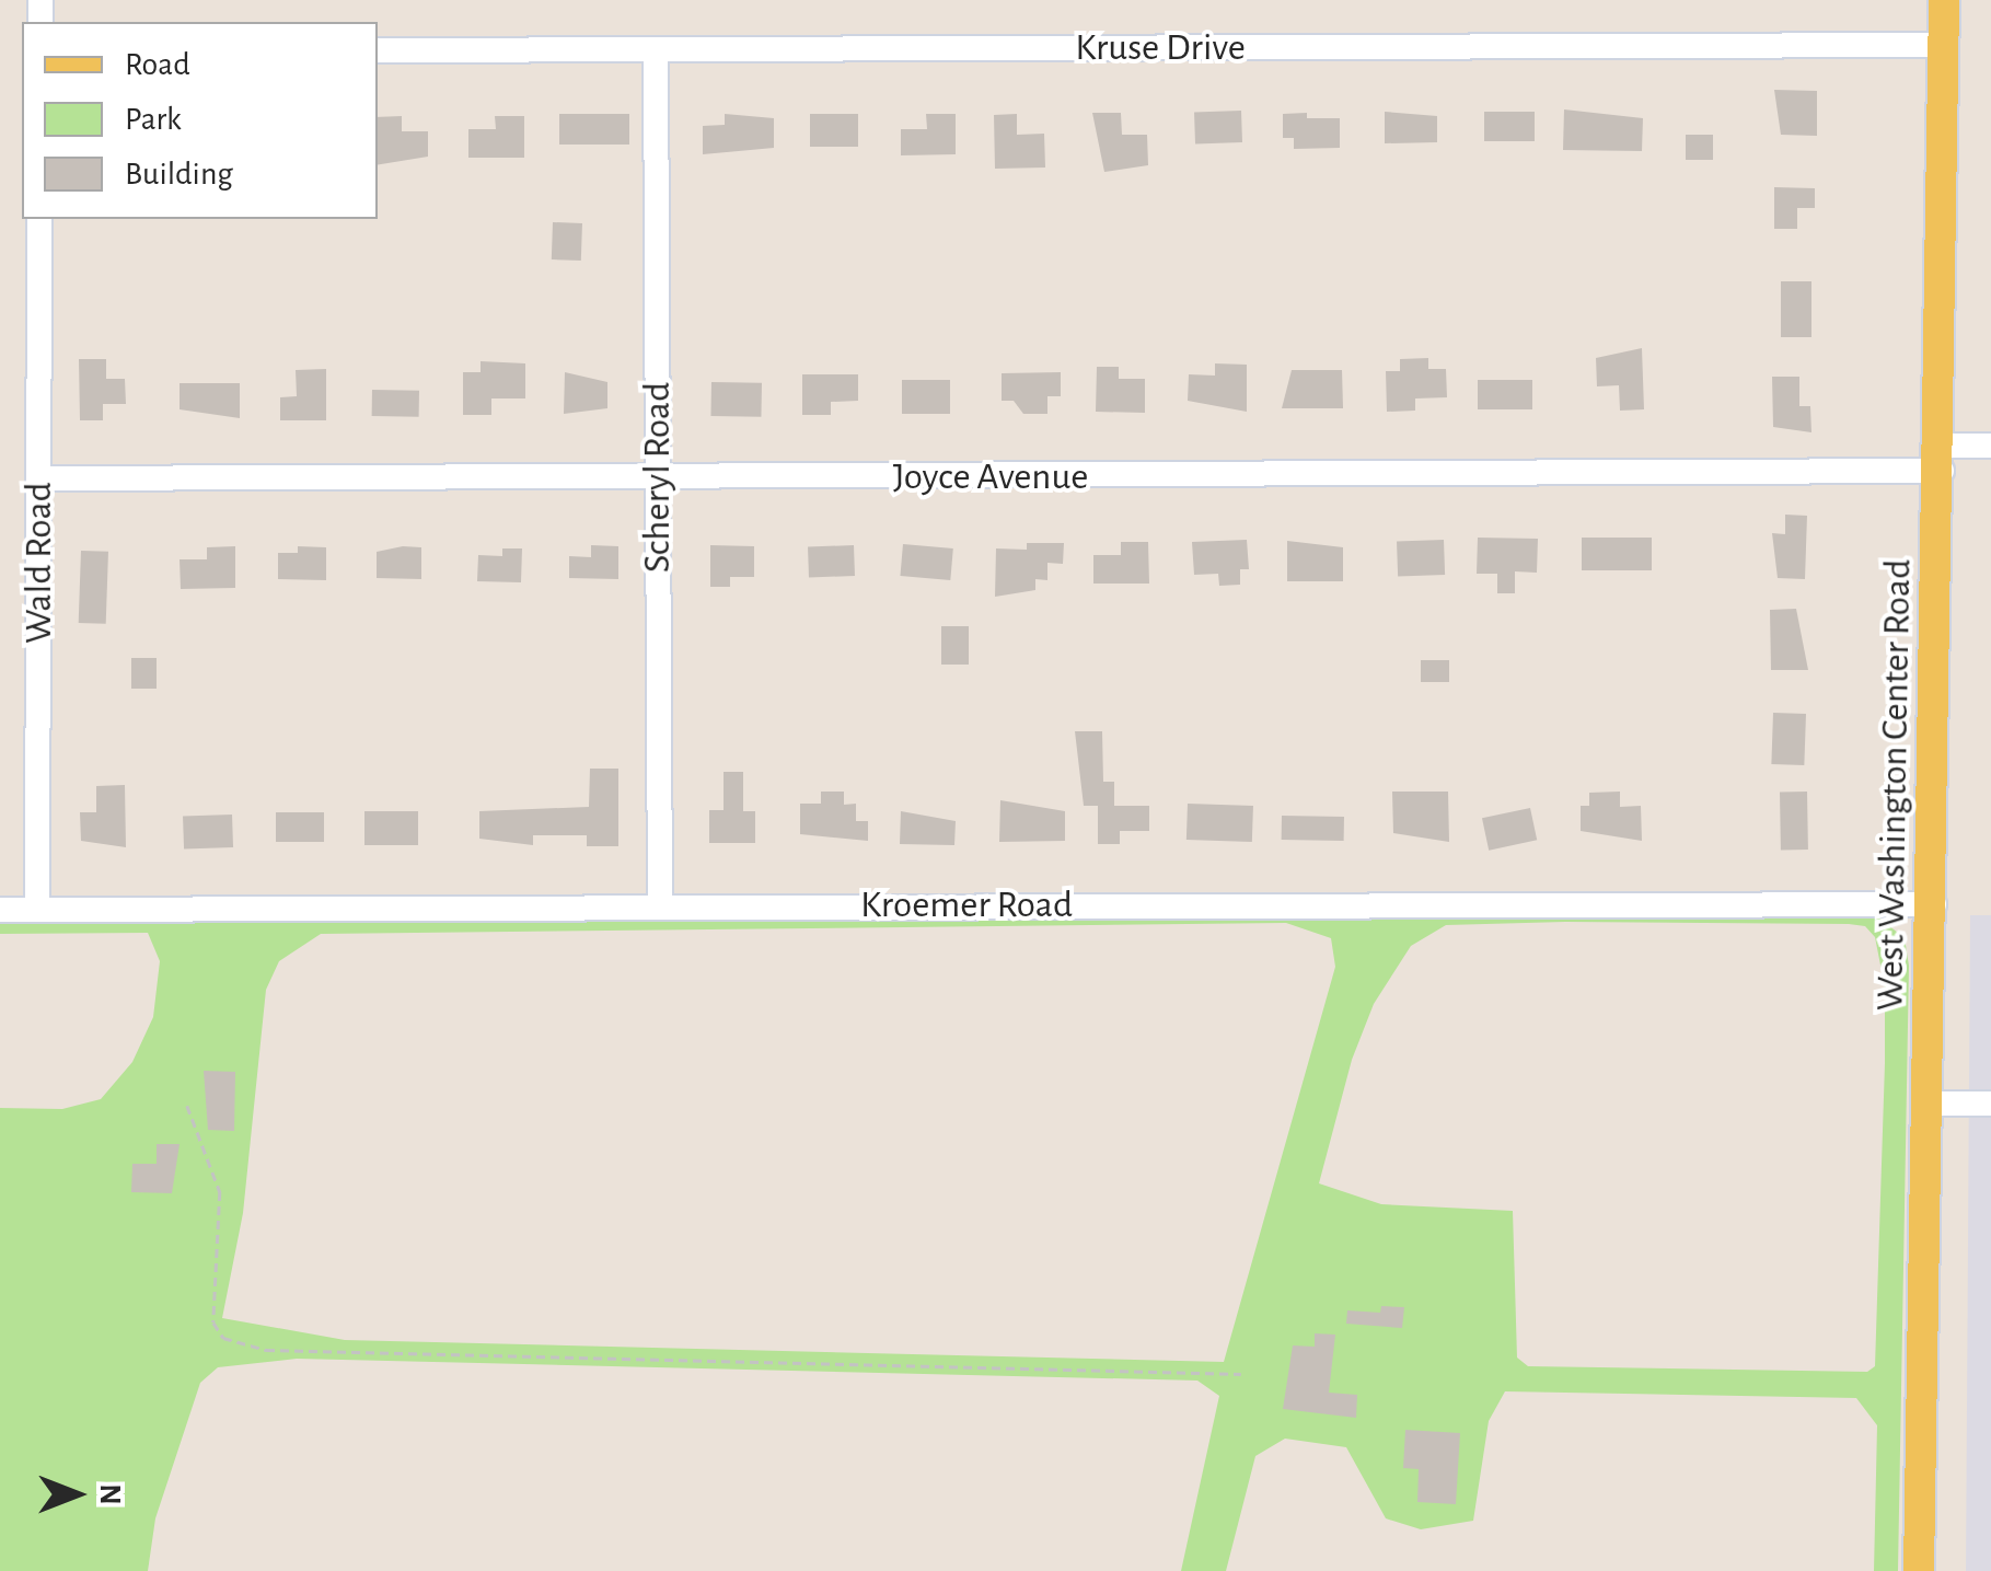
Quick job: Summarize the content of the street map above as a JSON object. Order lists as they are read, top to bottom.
{
  "streets": {
    "main road": ["West Washington Center Road"],
    "street": [
      "Kruse Drive",
      "Scheryl Road",
      "Joyce Avenue",
      "Wald Road",
      "Kroemer Road"
    ]
  },
  "crossings": [
    ["Kruse Drive", "Scheryl Road"],
    ["Kruse Drive", "West Washington Center Road"],
    ["Scheryl Road", "Joyce Avenue"],
    ["Scheryl Road", "Kroemer Road"],
    ["Joyce Avenue", "Wald Road"],
    ["Joyce Avenue", "West Washington Center Road"],
    ["Wald Road", "Kroemer Road"],
    ["West Washington Center Road", "Kroemer Road"]
  ],
  "legend": ["Road", "Park", "Building"],
  "north": "right"
}
